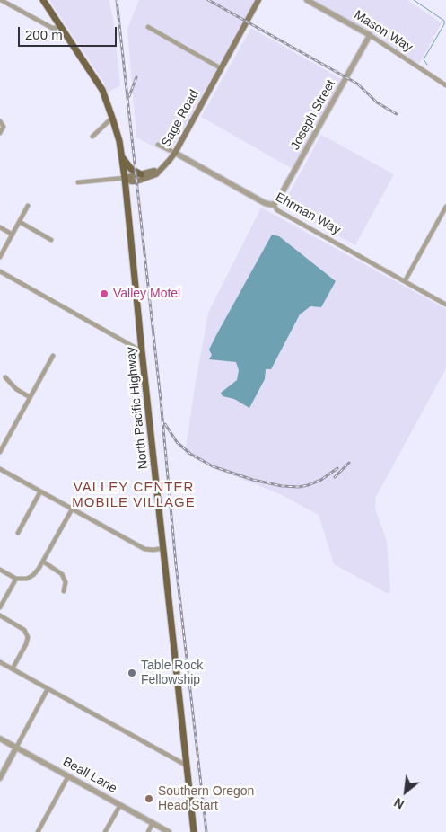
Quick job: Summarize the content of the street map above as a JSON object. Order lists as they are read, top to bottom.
{
  "streets": {
    "main road": ["Sage Road", "North Pacific Highway"],
    "street": [
      "Mason Way",
      "Joseph Street",
      "Ehrman Way",
      "Beall Lane"
    ]
  },
  "crossings": [
    ["Mason Way", "Joseph Street"],
    ["Joseph Street", "Ehrman Way"],
    ["Sage Road", "Ehrman Way"],
    ["Sage Road", "North Pacific Highway"]
  ],
  "districts": ["VALLEY CENTER MOBILE VILLAGE"],
  "places": ["Valley Motel", "Table Rock Fellowship", "Southern Oregon Head Start"],
  "scale_bar": "200 m",
  "north": "bottom left"
}
